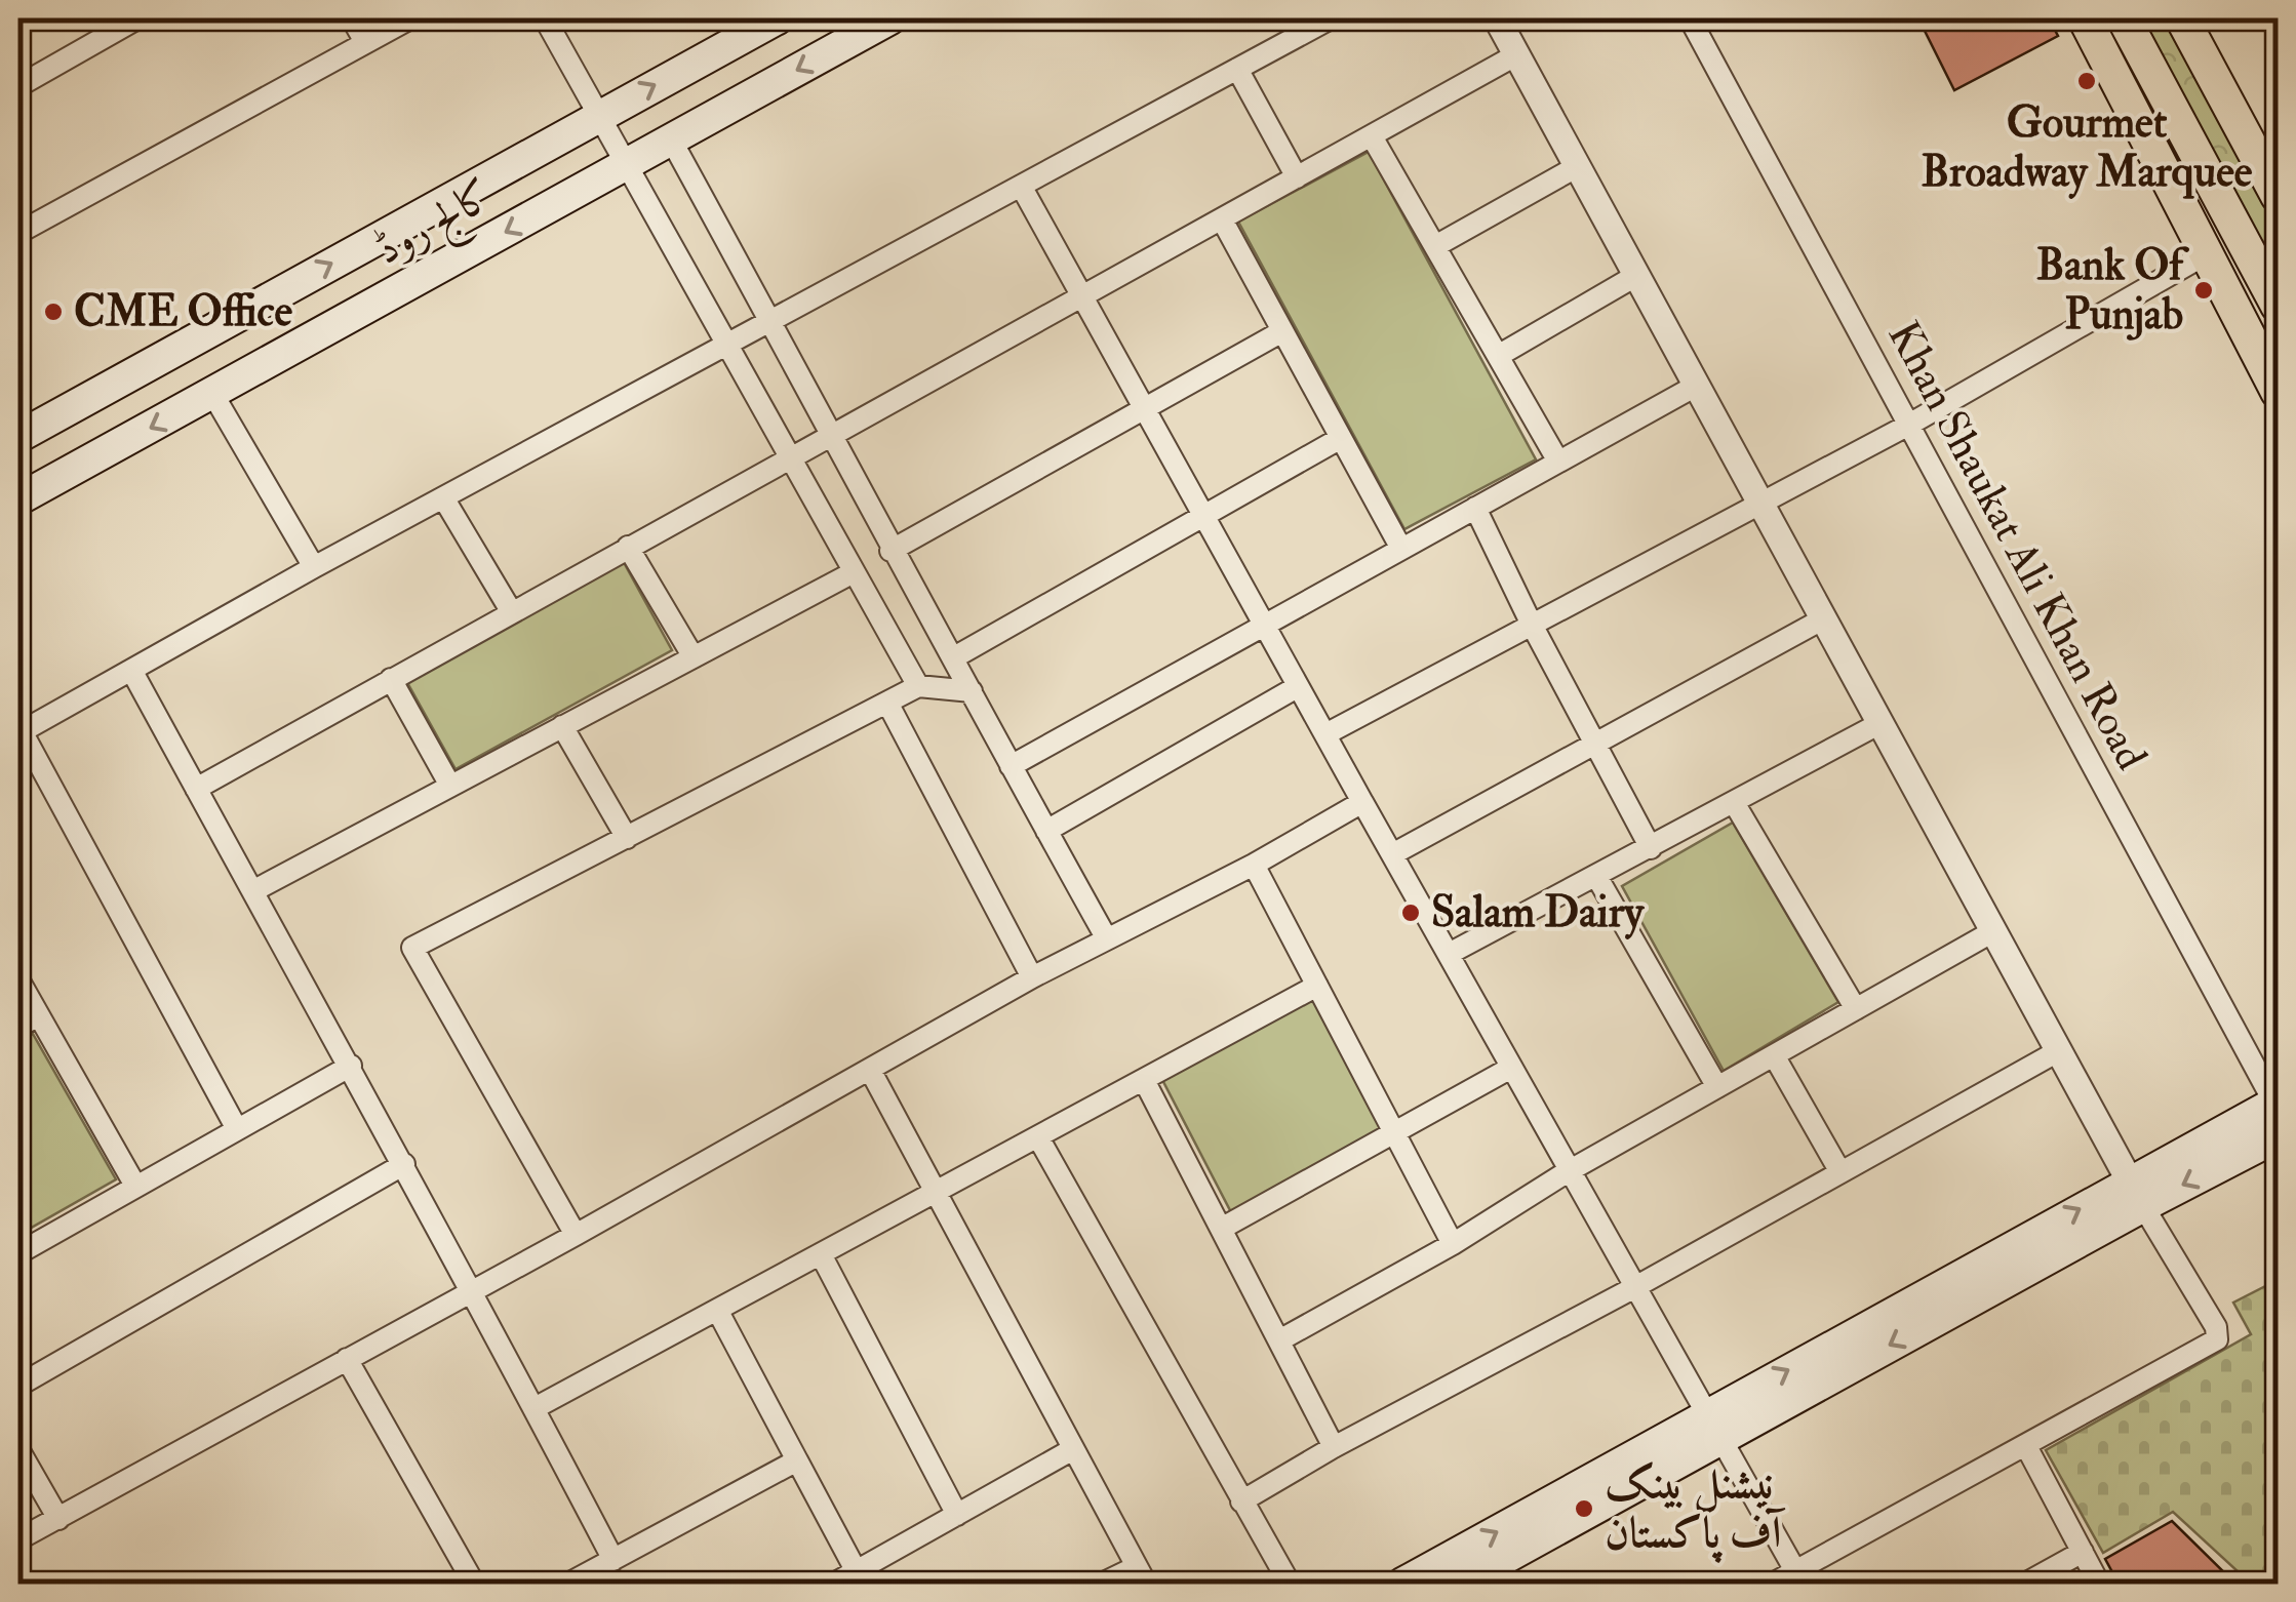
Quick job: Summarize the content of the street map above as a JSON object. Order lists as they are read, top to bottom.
{
  "streets": {
    "main road": ["کالج روڈ"],
    "street": ["Khan Shaukat Ali Khan Road"]
  },
  "places": [
    "Gourmet Broadway Marquee",
    "Bank Of Punjab",
    "CME Office",
    "Salam Dairy",
    "نیشنل بینک آف پاکستان"
  ]
}
